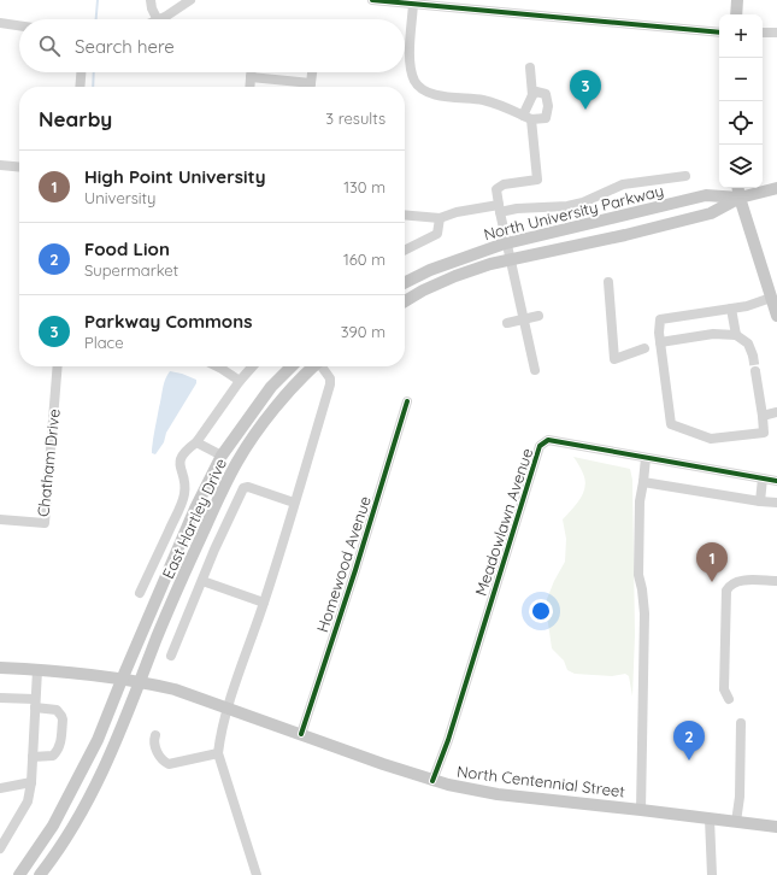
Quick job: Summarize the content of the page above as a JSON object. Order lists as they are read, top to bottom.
{
  "streets": {
    "main road": ["North University Parkway", "East Hartley Drive", "North Centennial Street"],
    "street": ["Chatham Drive", "Meadowlawn Avenue", "Homewood Avenue"]
  },
  "crossings": [
    ["East Hartley Drive", "North Centennial Street"],
    ["Meadowlawn Avenue", "North Centennial Street"],
    ["Homewood Avenue", "North Centennial Street"]
  ],
  "page": {
    "map_buttons": ["+", "−"],
    "search": "Search here",
    "pins": ["3", "1", "2"],
    "heading": ["Nearby", "3 results"],
    "list": [
      {
        "mark": "1",
        "name": "High Point University",
        "note": "University",
        "value": "130 m"
      },
      {
        "mark": "2",
        "name": "Food Lion",
        "note": "Supermarket",
        "value": "160 m"
      },
      {
        "mark": "3",
        "name": "Parkway Commons",
        "note": "Place",
        "value": "390 m"
      }
    ]
  }
}
